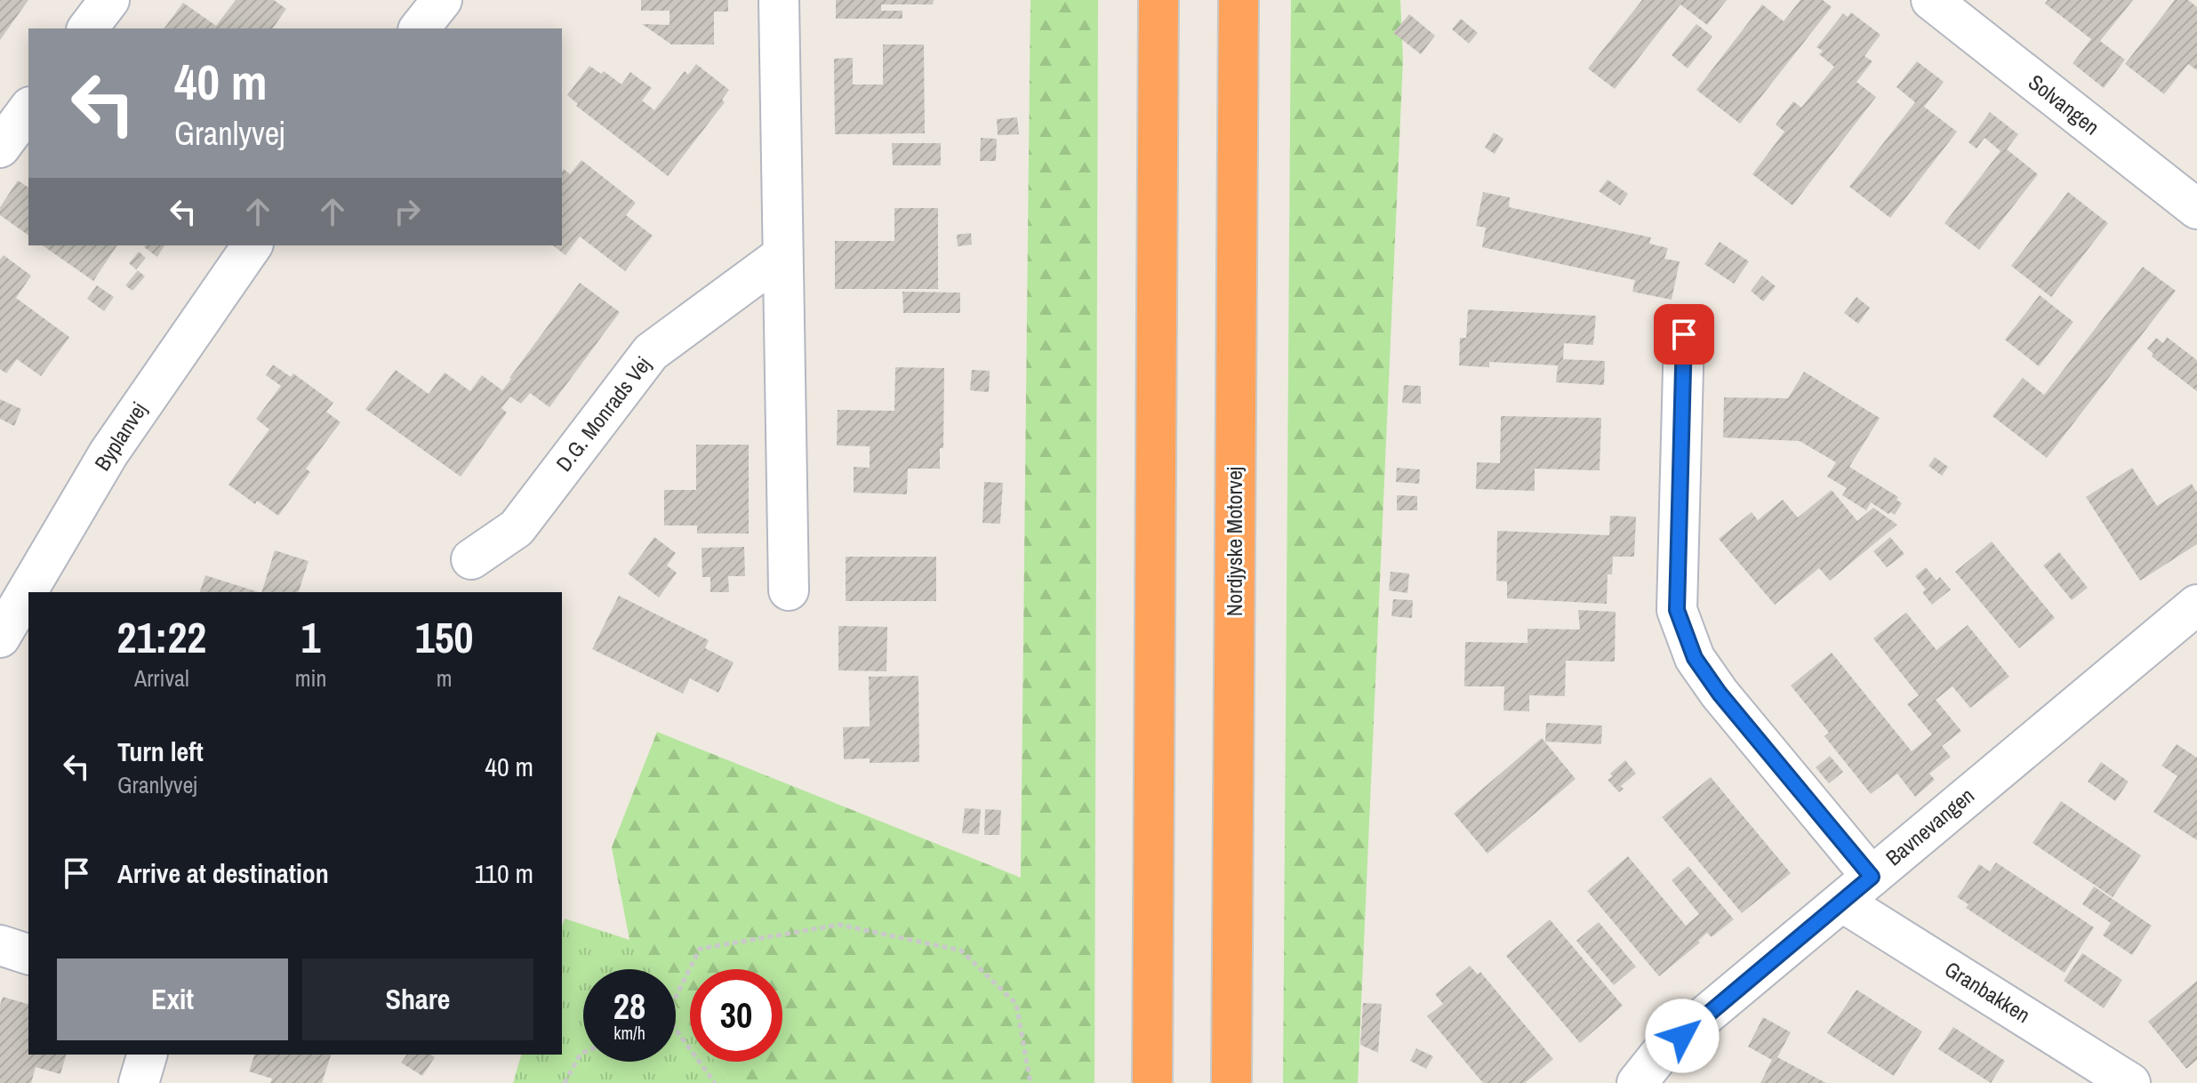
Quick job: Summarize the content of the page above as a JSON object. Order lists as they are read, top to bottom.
{
  "streets": {
    "highway": ["Nordjyske Motorvej"],
    "street": [
      "Solvangen",
      "D.G. Monrads Vej",
      "Byplanvej",
      "Bavnevangen",
      "Granbakken"
    ]
  },
  "crossings": [
    ["Bavnevangen", "Granbakken"]
  ],
  "page": {
    "turn": ["40 m", "Granlyvej"],
    "eta": [
      "21:22",
      "Arrival",
      "1",
      "min",
      "150",
      "m"
    ],
    "list": [
      {
        "name": "Turn left",
        "note": "Granlyvej",
        "value": "40 m"
      },
      {
        "name": "Arrive at destination",
        "value": "110 m"
      }
    ],
    "buttons": ["Exit", "Share"],
    "speed": "28 km/h",
    "limit": "30"
  }
}
